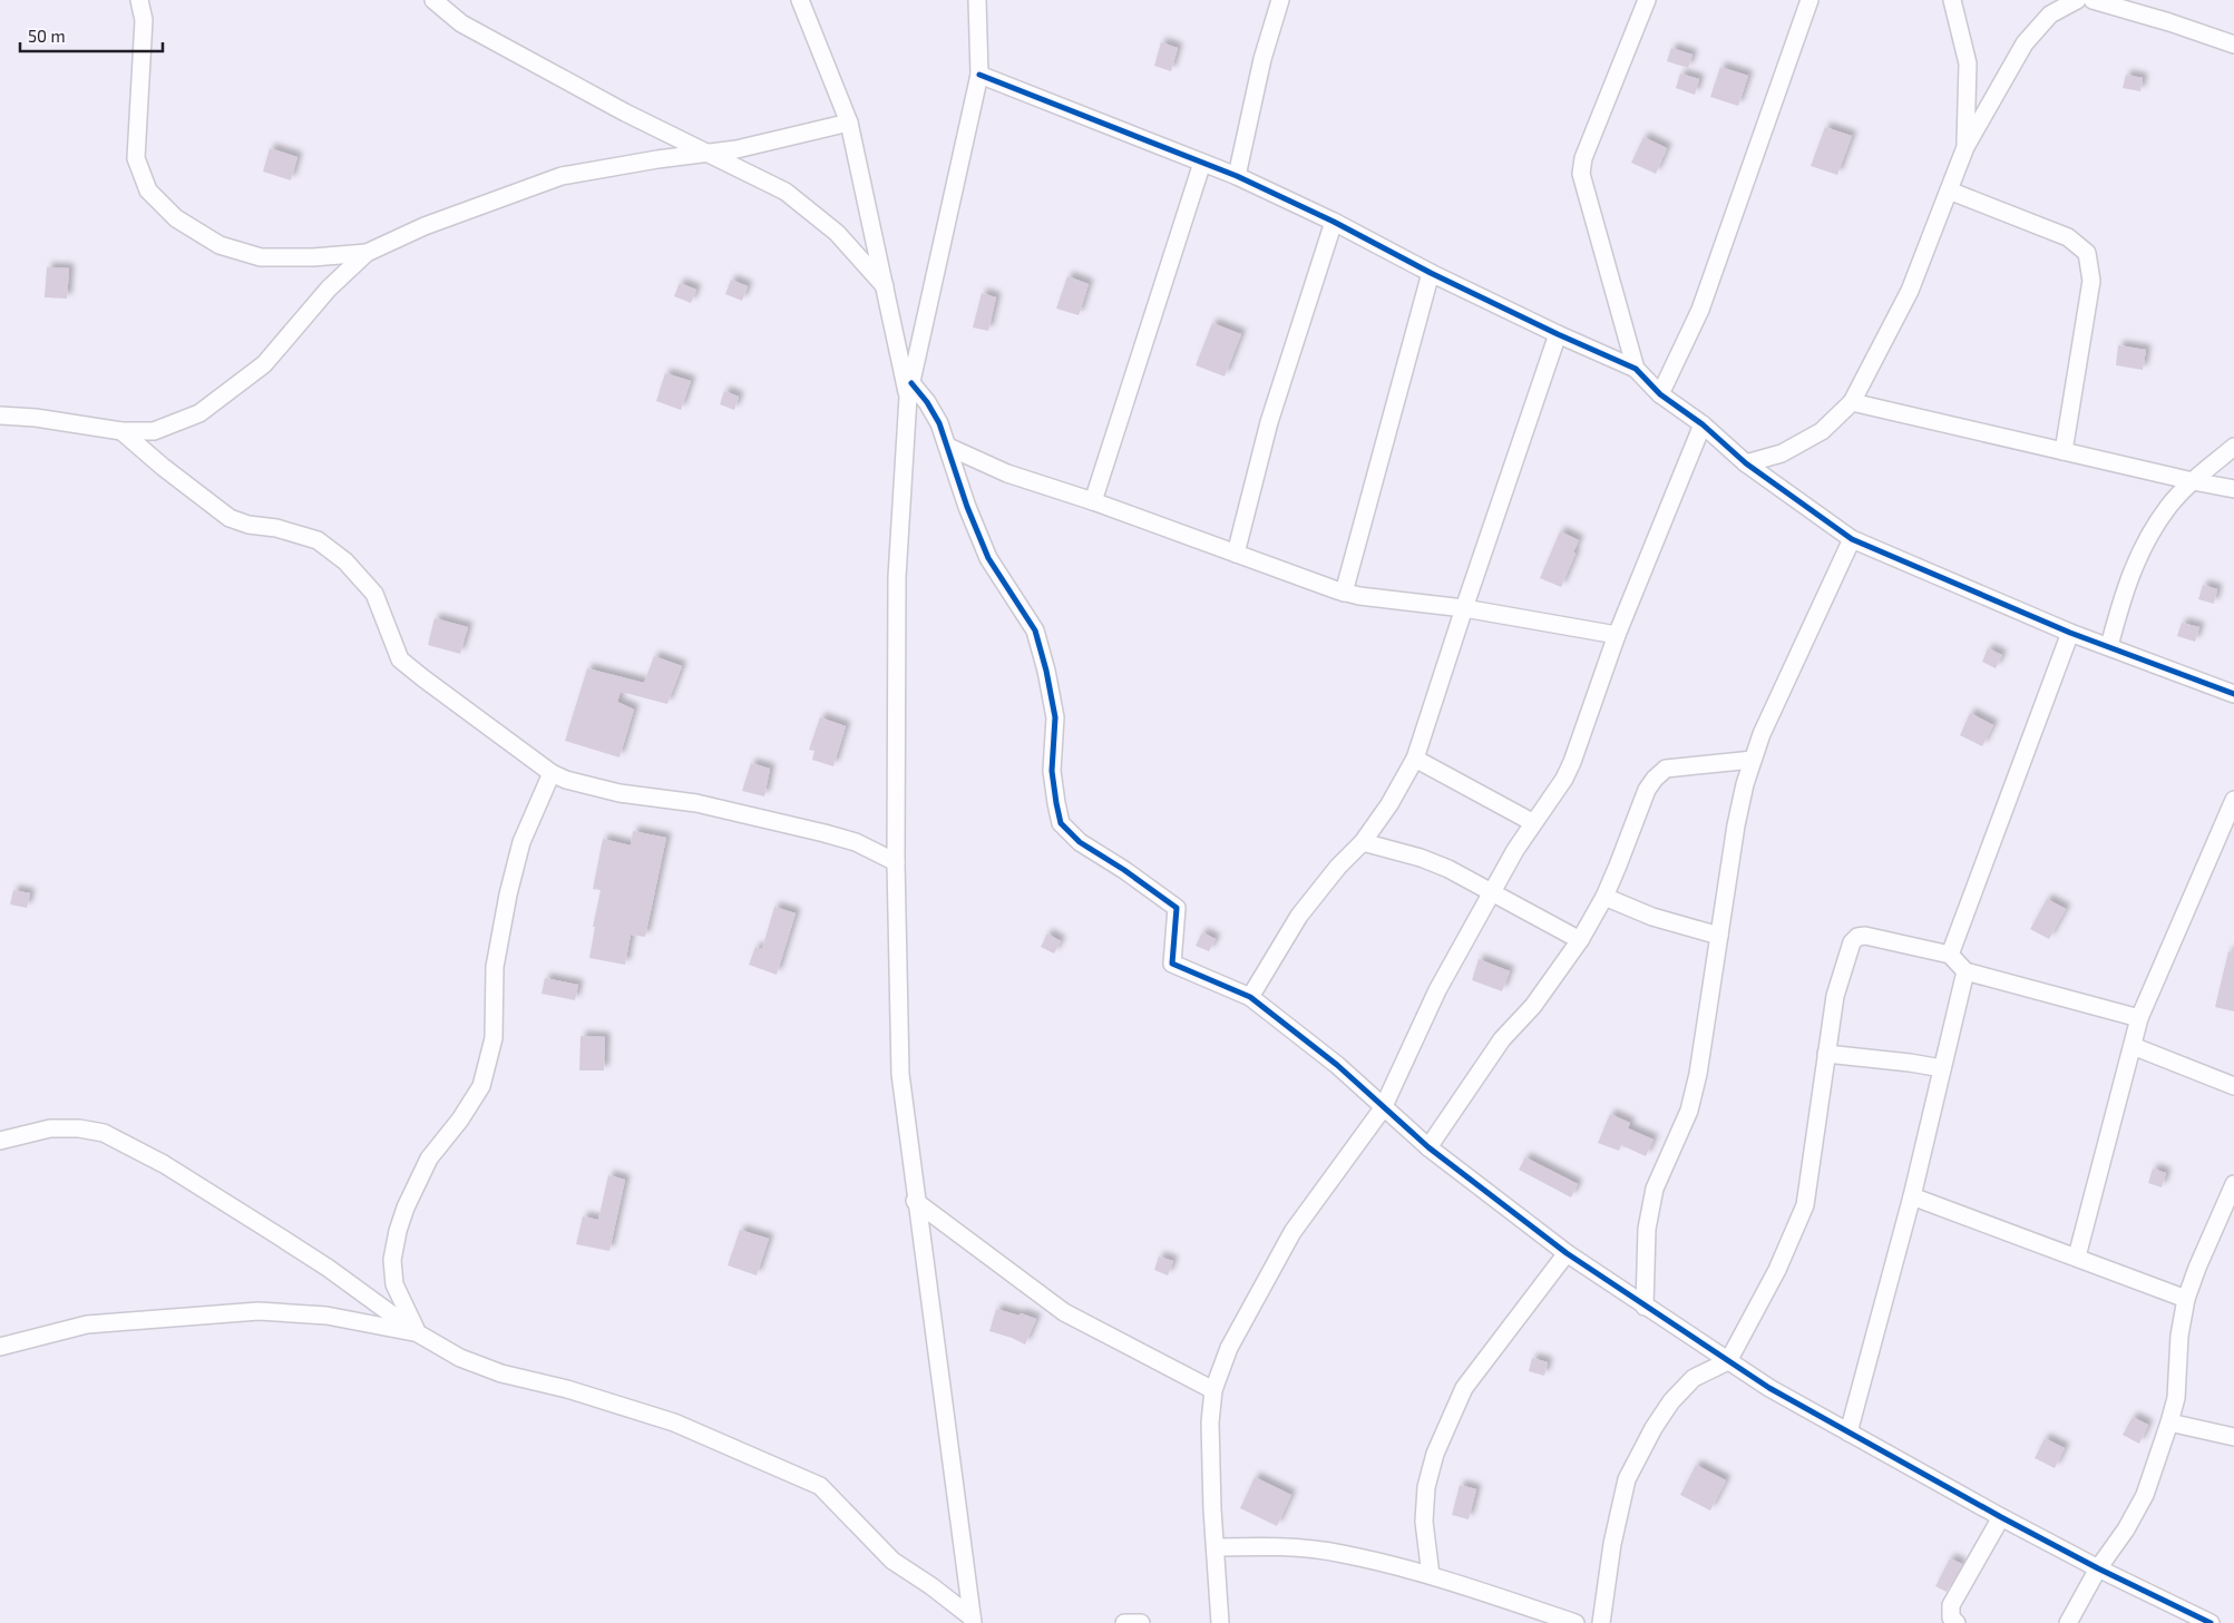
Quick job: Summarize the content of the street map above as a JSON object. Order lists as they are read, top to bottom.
{
  "scale_bar": "50 m"
}
